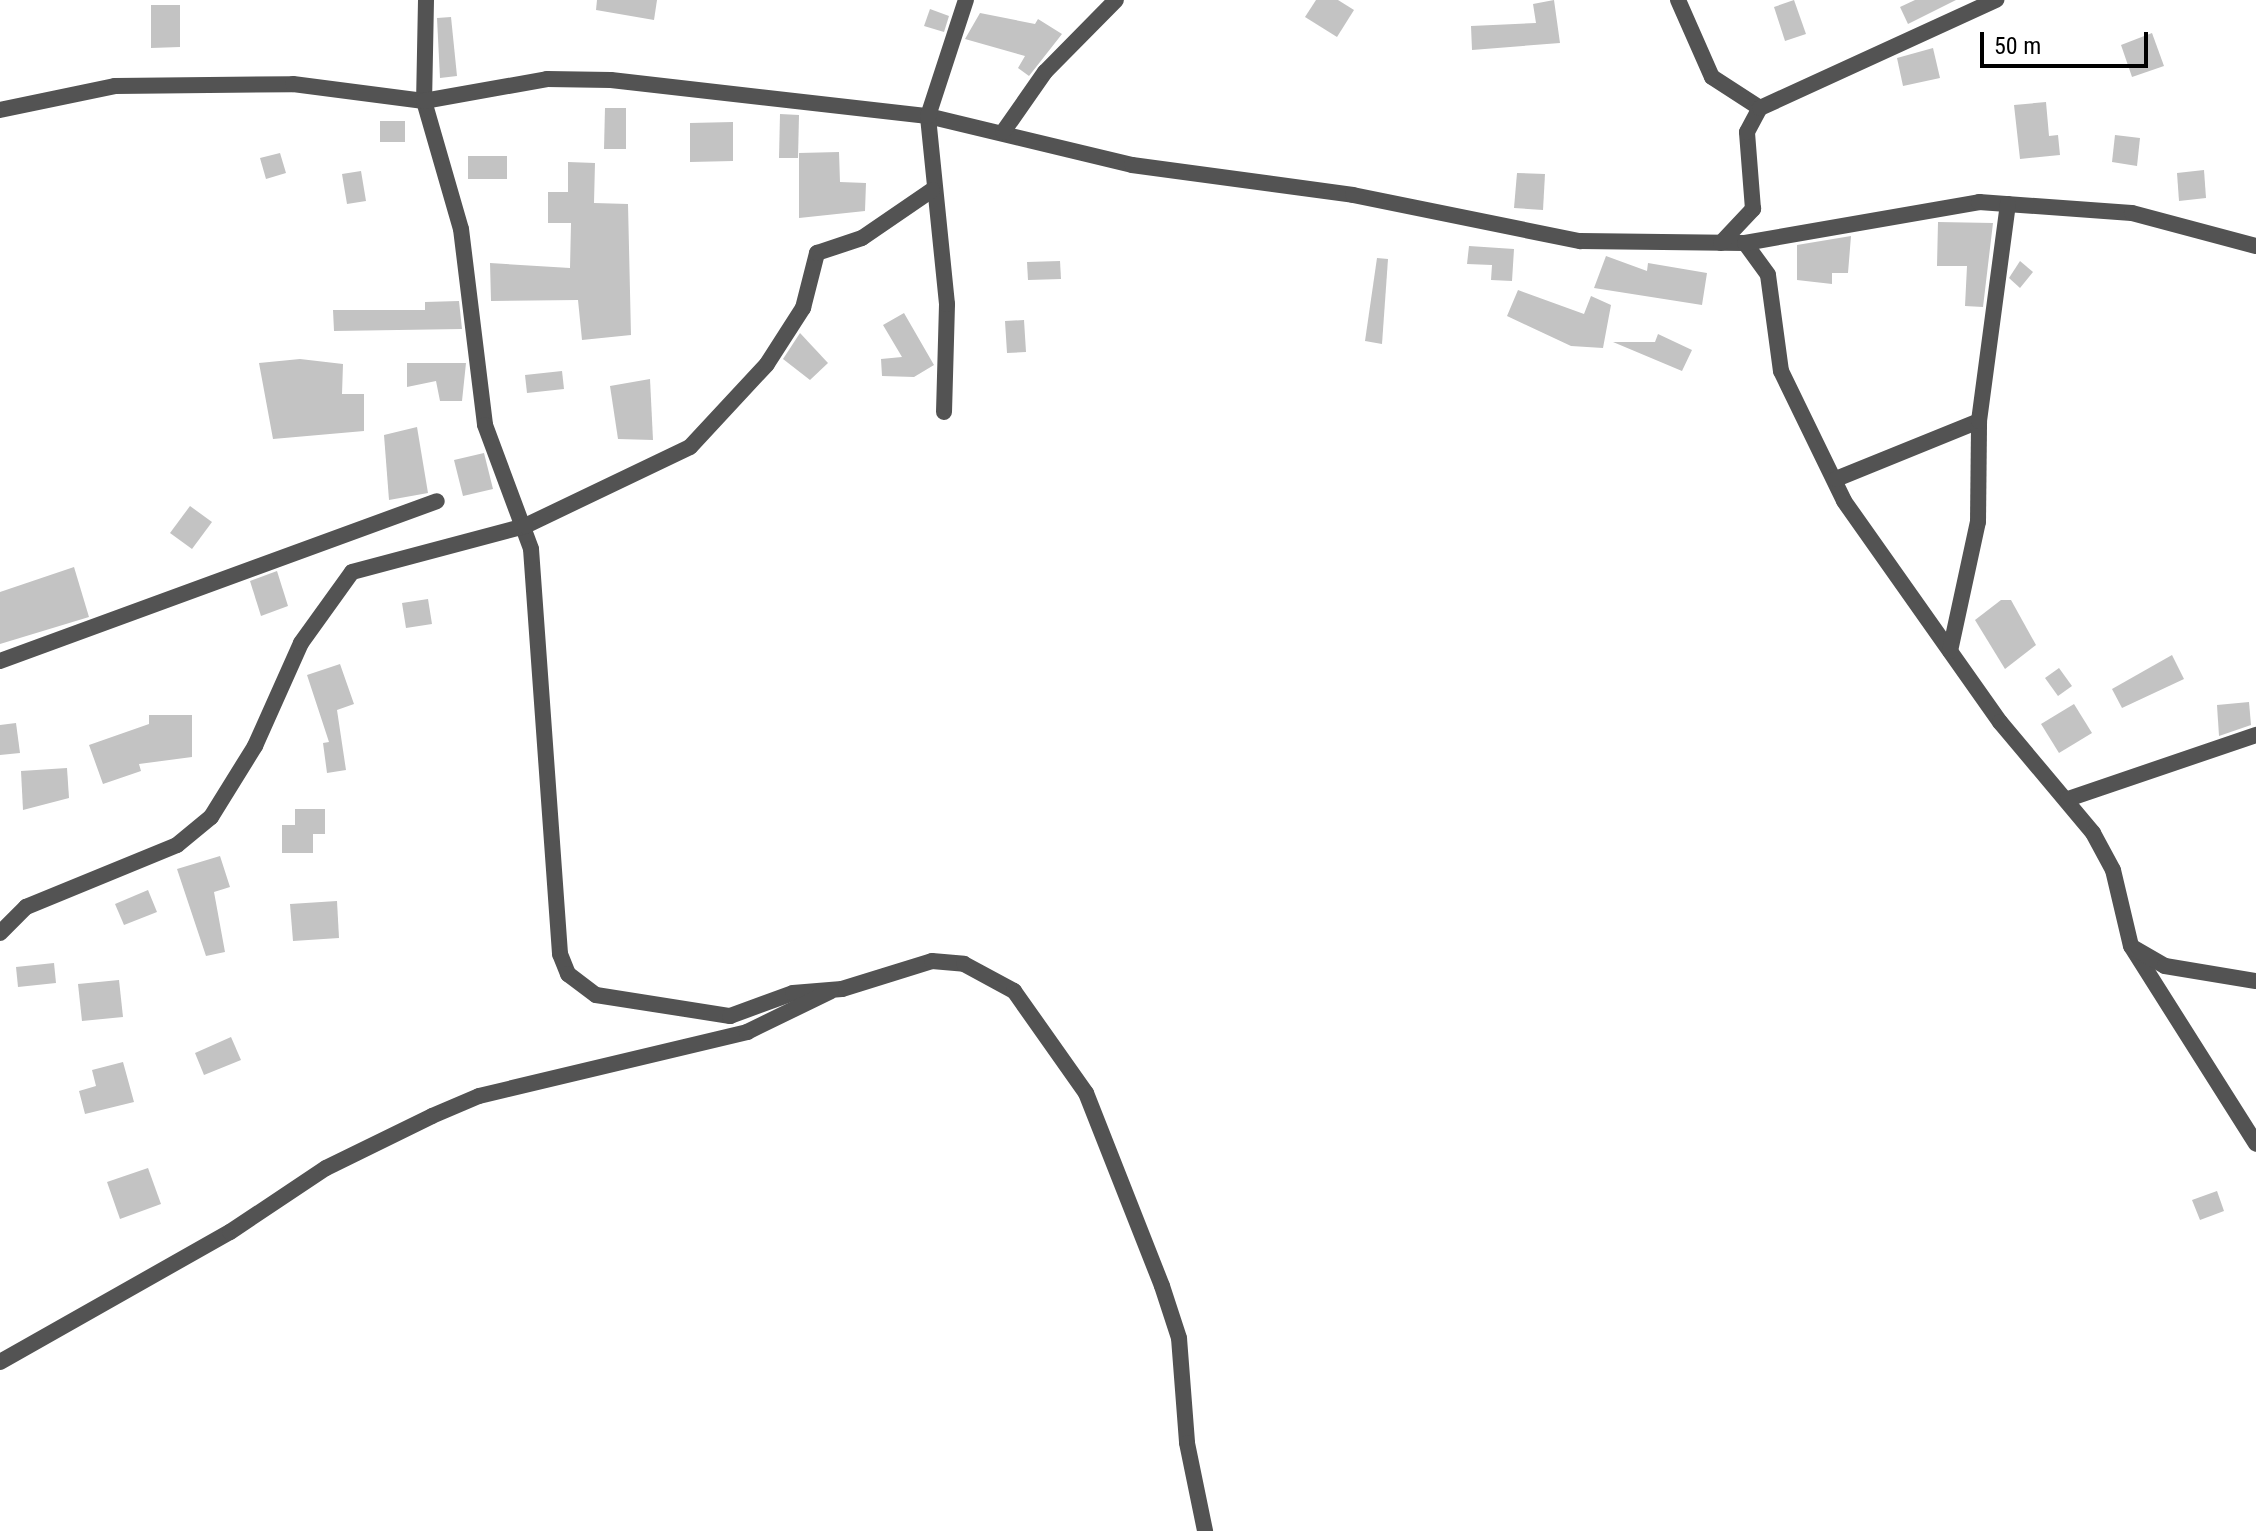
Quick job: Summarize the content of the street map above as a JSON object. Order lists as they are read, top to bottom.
{
  "scale_bar": "50 m"
}
